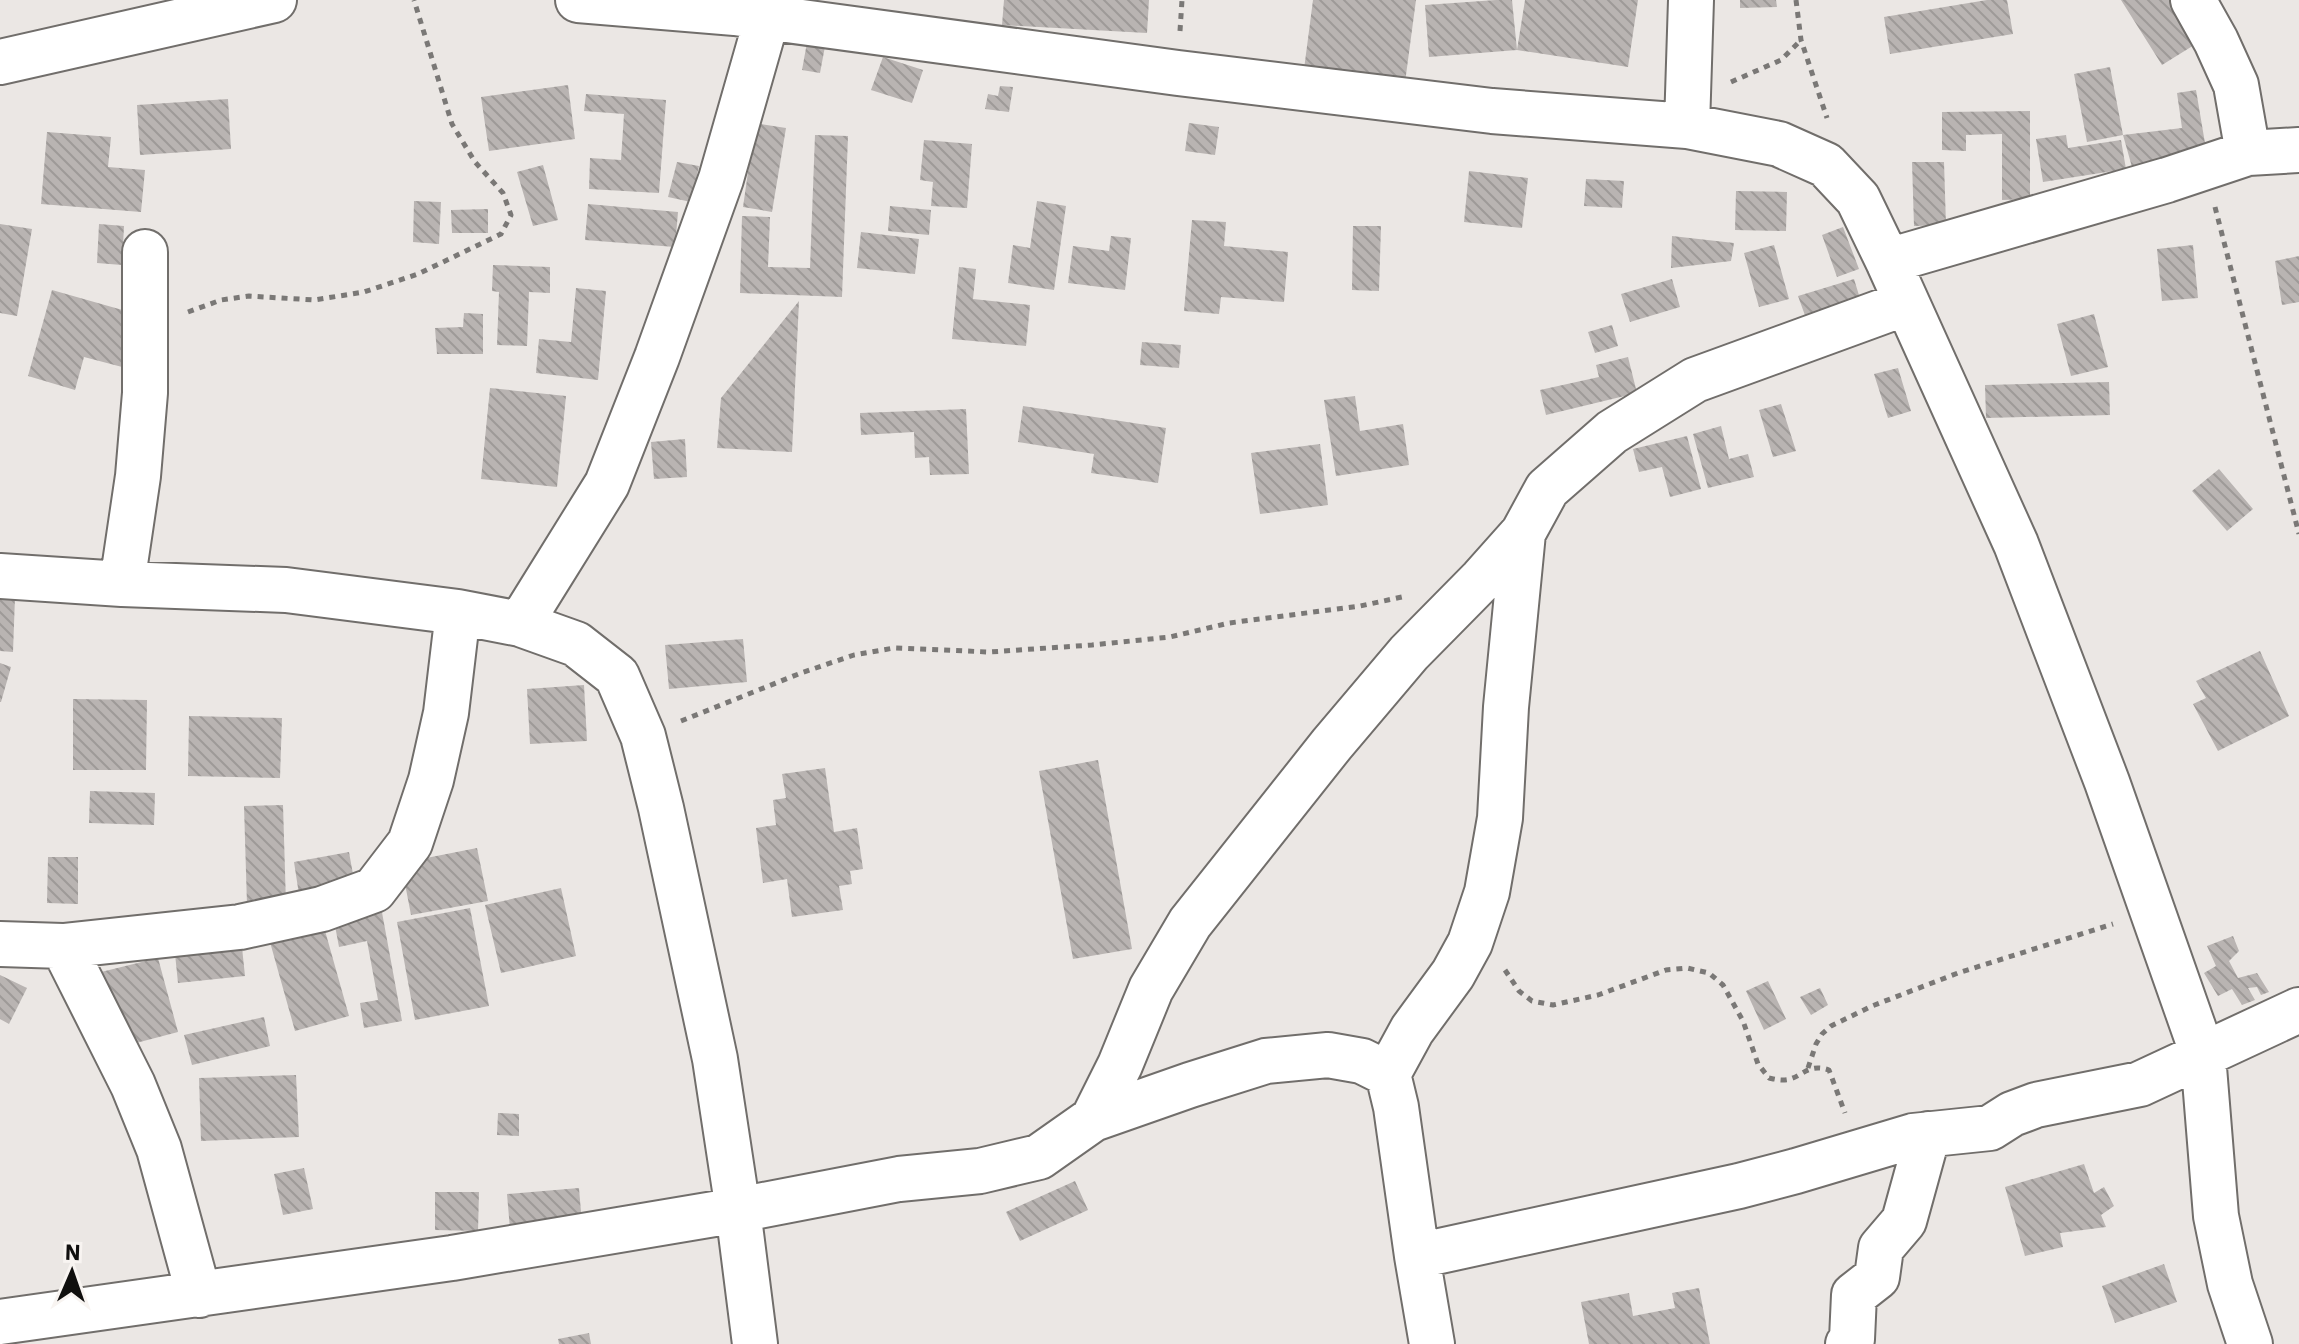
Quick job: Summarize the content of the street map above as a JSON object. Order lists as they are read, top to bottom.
{
  "north": "top"
}
